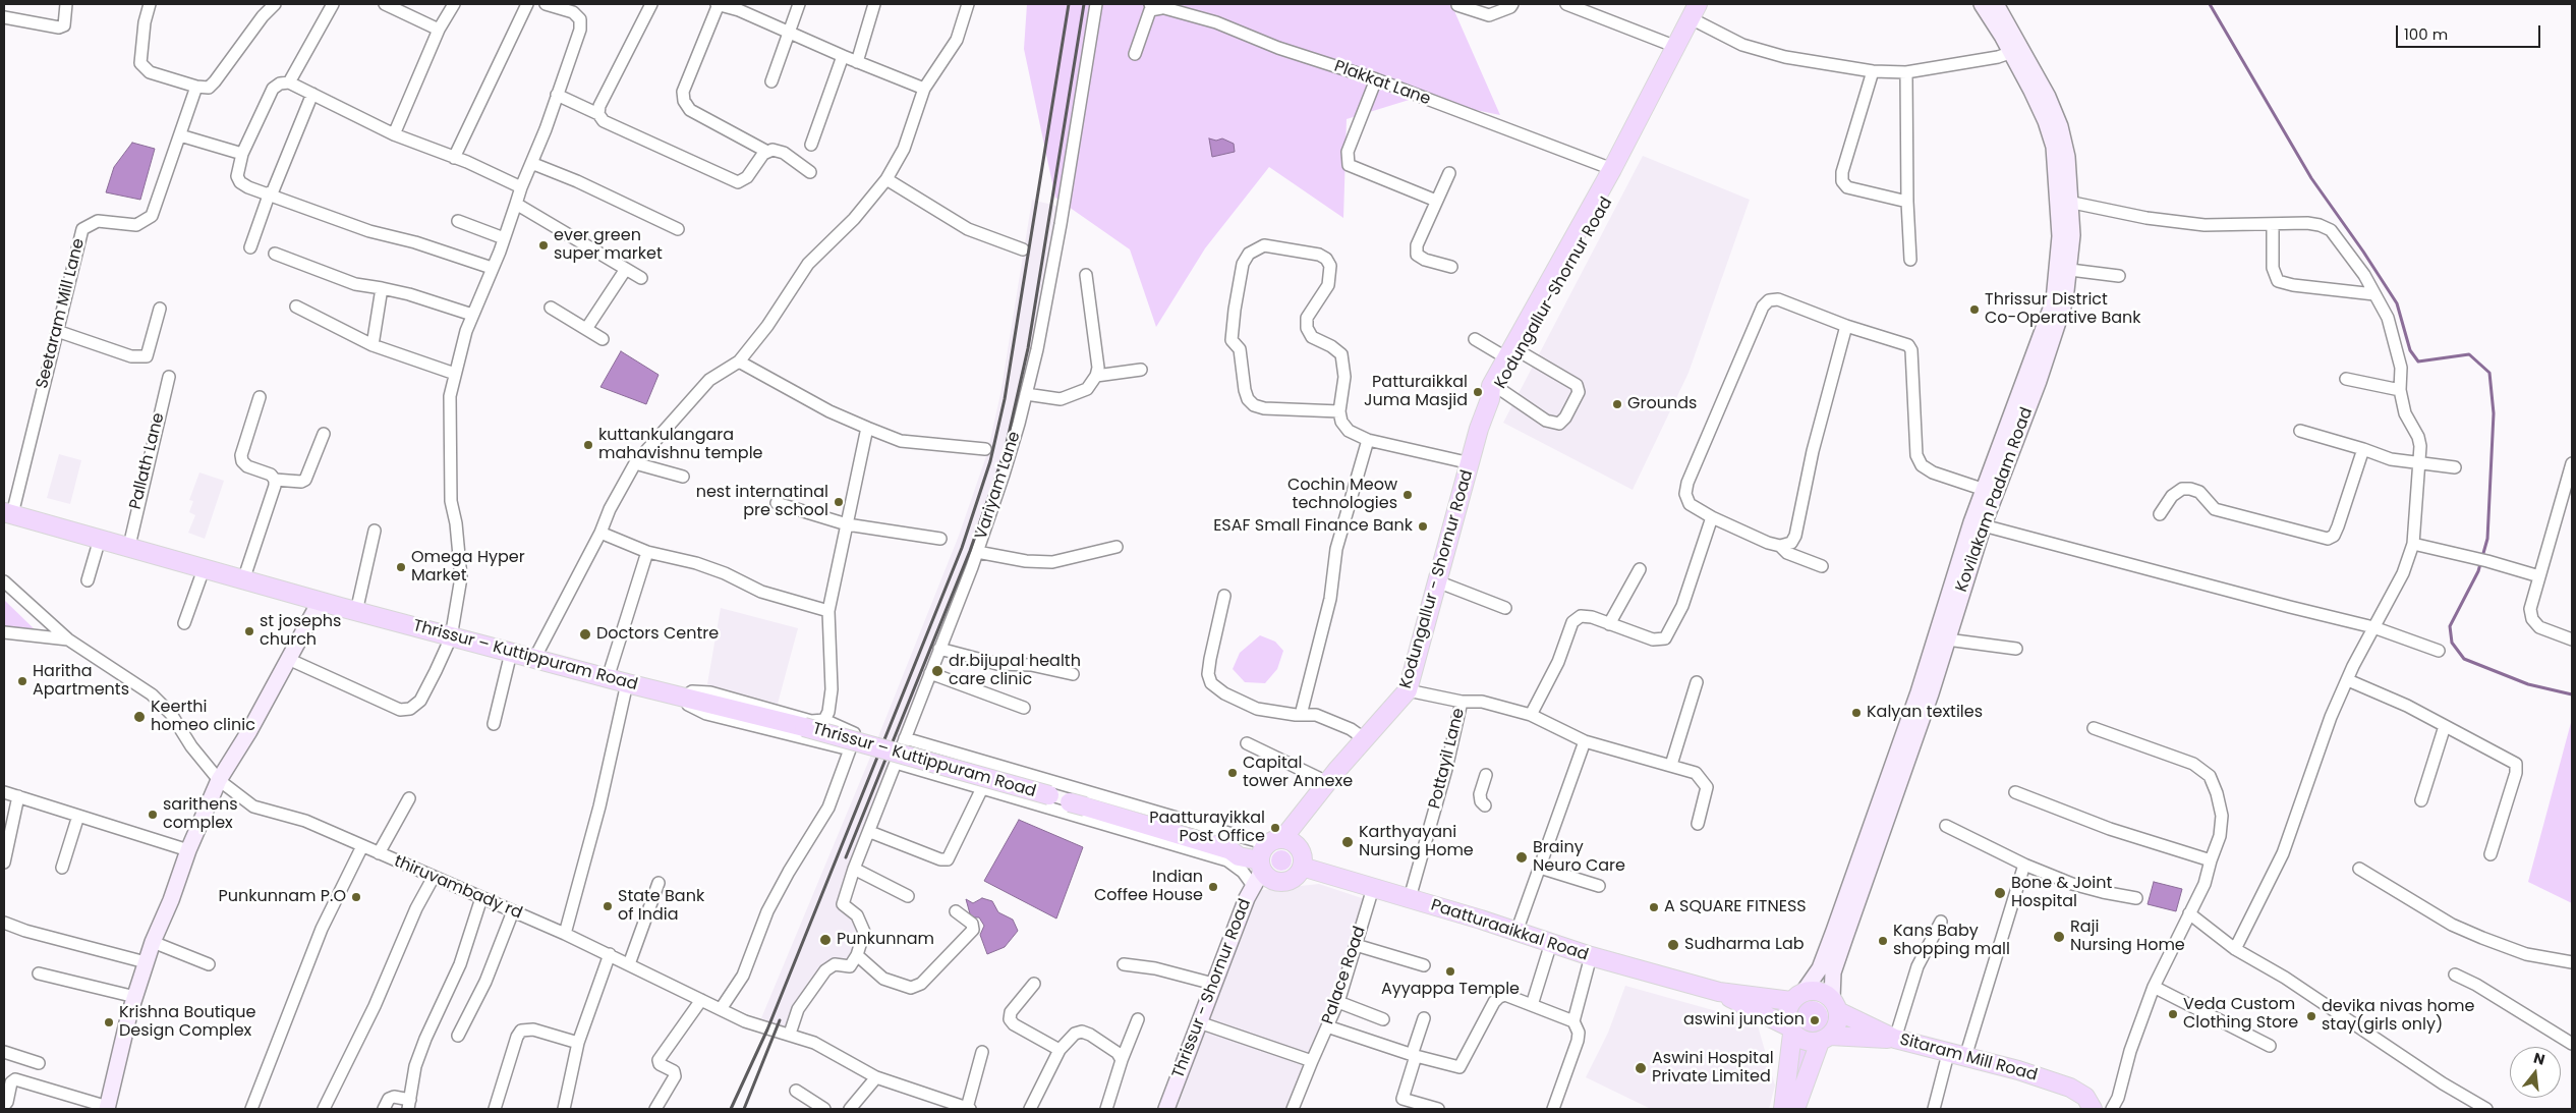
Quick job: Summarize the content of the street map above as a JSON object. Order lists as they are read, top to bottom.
{
  "streets": {
    "main road": [
      "Kodungallur-Shornur Road",
      "Kovilakam Padam Road",
      "Kodungallur - Shornur Road",
      "Thrissur – Kuttippuram Road",
      "Paatturaaikkal Road",
      "Thrissur - Shornur Road",
      "Sitaram Mill Road"
    ],
    "street": [
      "Plakkat Lane",
      "Seetaram Mill Lane",
      "Pallath Lane",
      "Variyam Lane",
      "Pottayil Lane",
      "thiruvambady rd",
      "Palace Road"
    ]
  },
  "crossings": [
    ["Plakkat Lane", "Kodungallur-Shornur Road"],
    ["Kodungallur-Shornur Road", "Kodungallur - Shornur Road"],
    ["Seetaram Mill Lane", "Thrissur – Kuttippuram Road"],
    ["Pallath Lane", "Thrissur – Kuttippuram Road"],
    ["Kovilakam Padam Road", "Sitaram Mill Road"],
    ["Kodungallur - Shornur Road", "Thrissur – Kuttippuram Road"],
    ["Kodungallur - Shornur Road", "Pottayil Lane"],
    ["Kodungallur - Shornur Road", "Paatturaaikkal Road"],
    ["Kodungallur - Shornur Road", "Thrissur - Shornur Road"],
    ["Thrissur – Kuttippuram Road", "Paatturaaikkal Road"],
    ["Thrissur – Kuttippuram Road", "Thrissur - Shornur Road"],
    ["Pottayil Lane", "Paatturaaikkal Road"],
    ["Paatturaaikkal Road", "Palace Road"],
    ["Paatturaaikkal Road", "Thrissur - Shornur Road"]
  ],
  "places": [
    "ever green super market",
    "Thrissur District Co-Operative Bank",
    "Patturaikkal Juma Masjid",
    "Grounds",
    "kuttankulangara mahavishnu temple",
    "Cochin Meow technologies",
    "nest internatinal pre school",
    "ESAF Small Finance Bank",
    "Omega Hyper Market",
    "st josephs church",
    "Doctors Centre",
    "dr.bijupal health care clinic",
    "Haritha Apartments",
    "Kalyan textiles",
    "Keerthi homeo clinic",
    "Capital tower Annexe",
    "sarithens complex",
    "Paatturayikkal Post Office",
    "Karthyayani Nursing Home",
    "Brainy Neuro Care",
    "Indian Coffee House",
    "Bone & Joint Hospital",
    "Punkunnam P.O",
    "State Bank of India",
    "A SQUARE FITNESS",
    "Raji Nursing Home",
    "Punkunnam",
    "Kans Baby shopping mall",
    "Sudharma Lab",
    "Ayyappa Temple",
    "Veda Custom Clothing Store",
    "devika nivas home stay(girls only)",
    "aswini junction",
    "Krishna Boutique Design Complex",
    "Aswini Hospital Private Limited"
  ],
  "scale_bar": "100 m",
  "north": "top"
}
